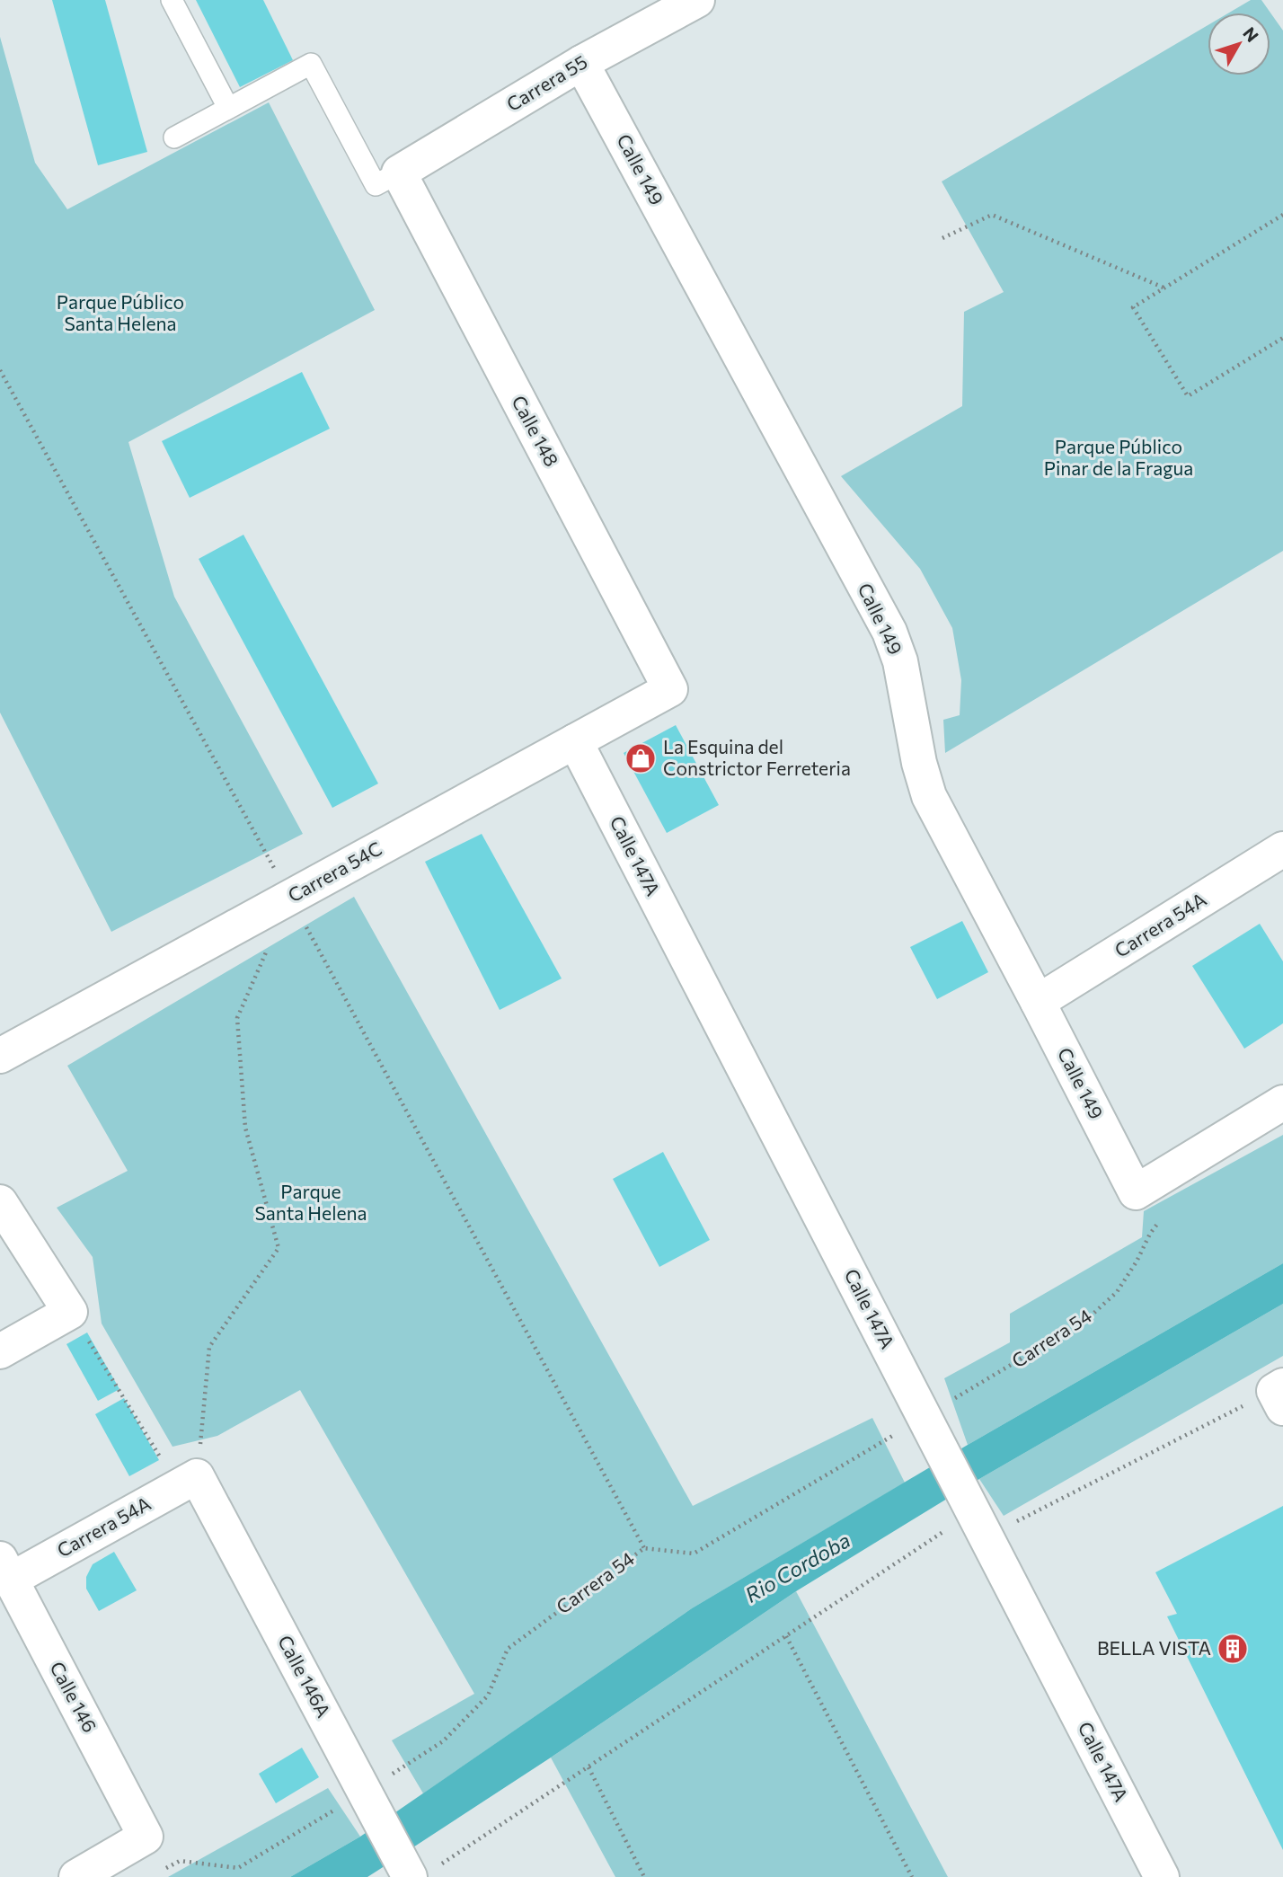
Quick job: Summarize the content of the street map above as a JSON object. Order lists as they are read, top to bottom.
{
  "streets": {
    "street": [
      "Carrera 55",
      "Calle 149",
      "Calle 148",
      "Calle 147A",
      "Carrera 54C",
      "Carrera 54A",
      "Calle 146A",
      "Calle 146"
    ],
    "path": ["Carrera 54"]
  },
  "crossings": [
    ["Carrera 55", "Calle 149"],
    ["Carrera 55", "Calle 148"],
    ["Calle 149", "Carrera 54A"],
    ["Calle 148", "Carrera 54C"],
    ["Calle 147A", "Carrera 54C"],
    ["Calle 147A", "Carrera 54"],
    ["Carrera 54A", "Calle 146A"],
    ["Carrera 54A", "Calle 146"],
    ["Carrera 54", "Calle 146A"]
  ],
  "water": ["Rio Cordoba"],
  "parks": ["Parque Público Santa Helena", "Parque Público Pinar de la Fragua", "Parque Santa Helena"],
  "places": {
    "shop": ["La Esquina del Constrictor Ferreteria"],
    "building": ["BELLA VISTA"]
  },
  "north": "top right"
}
